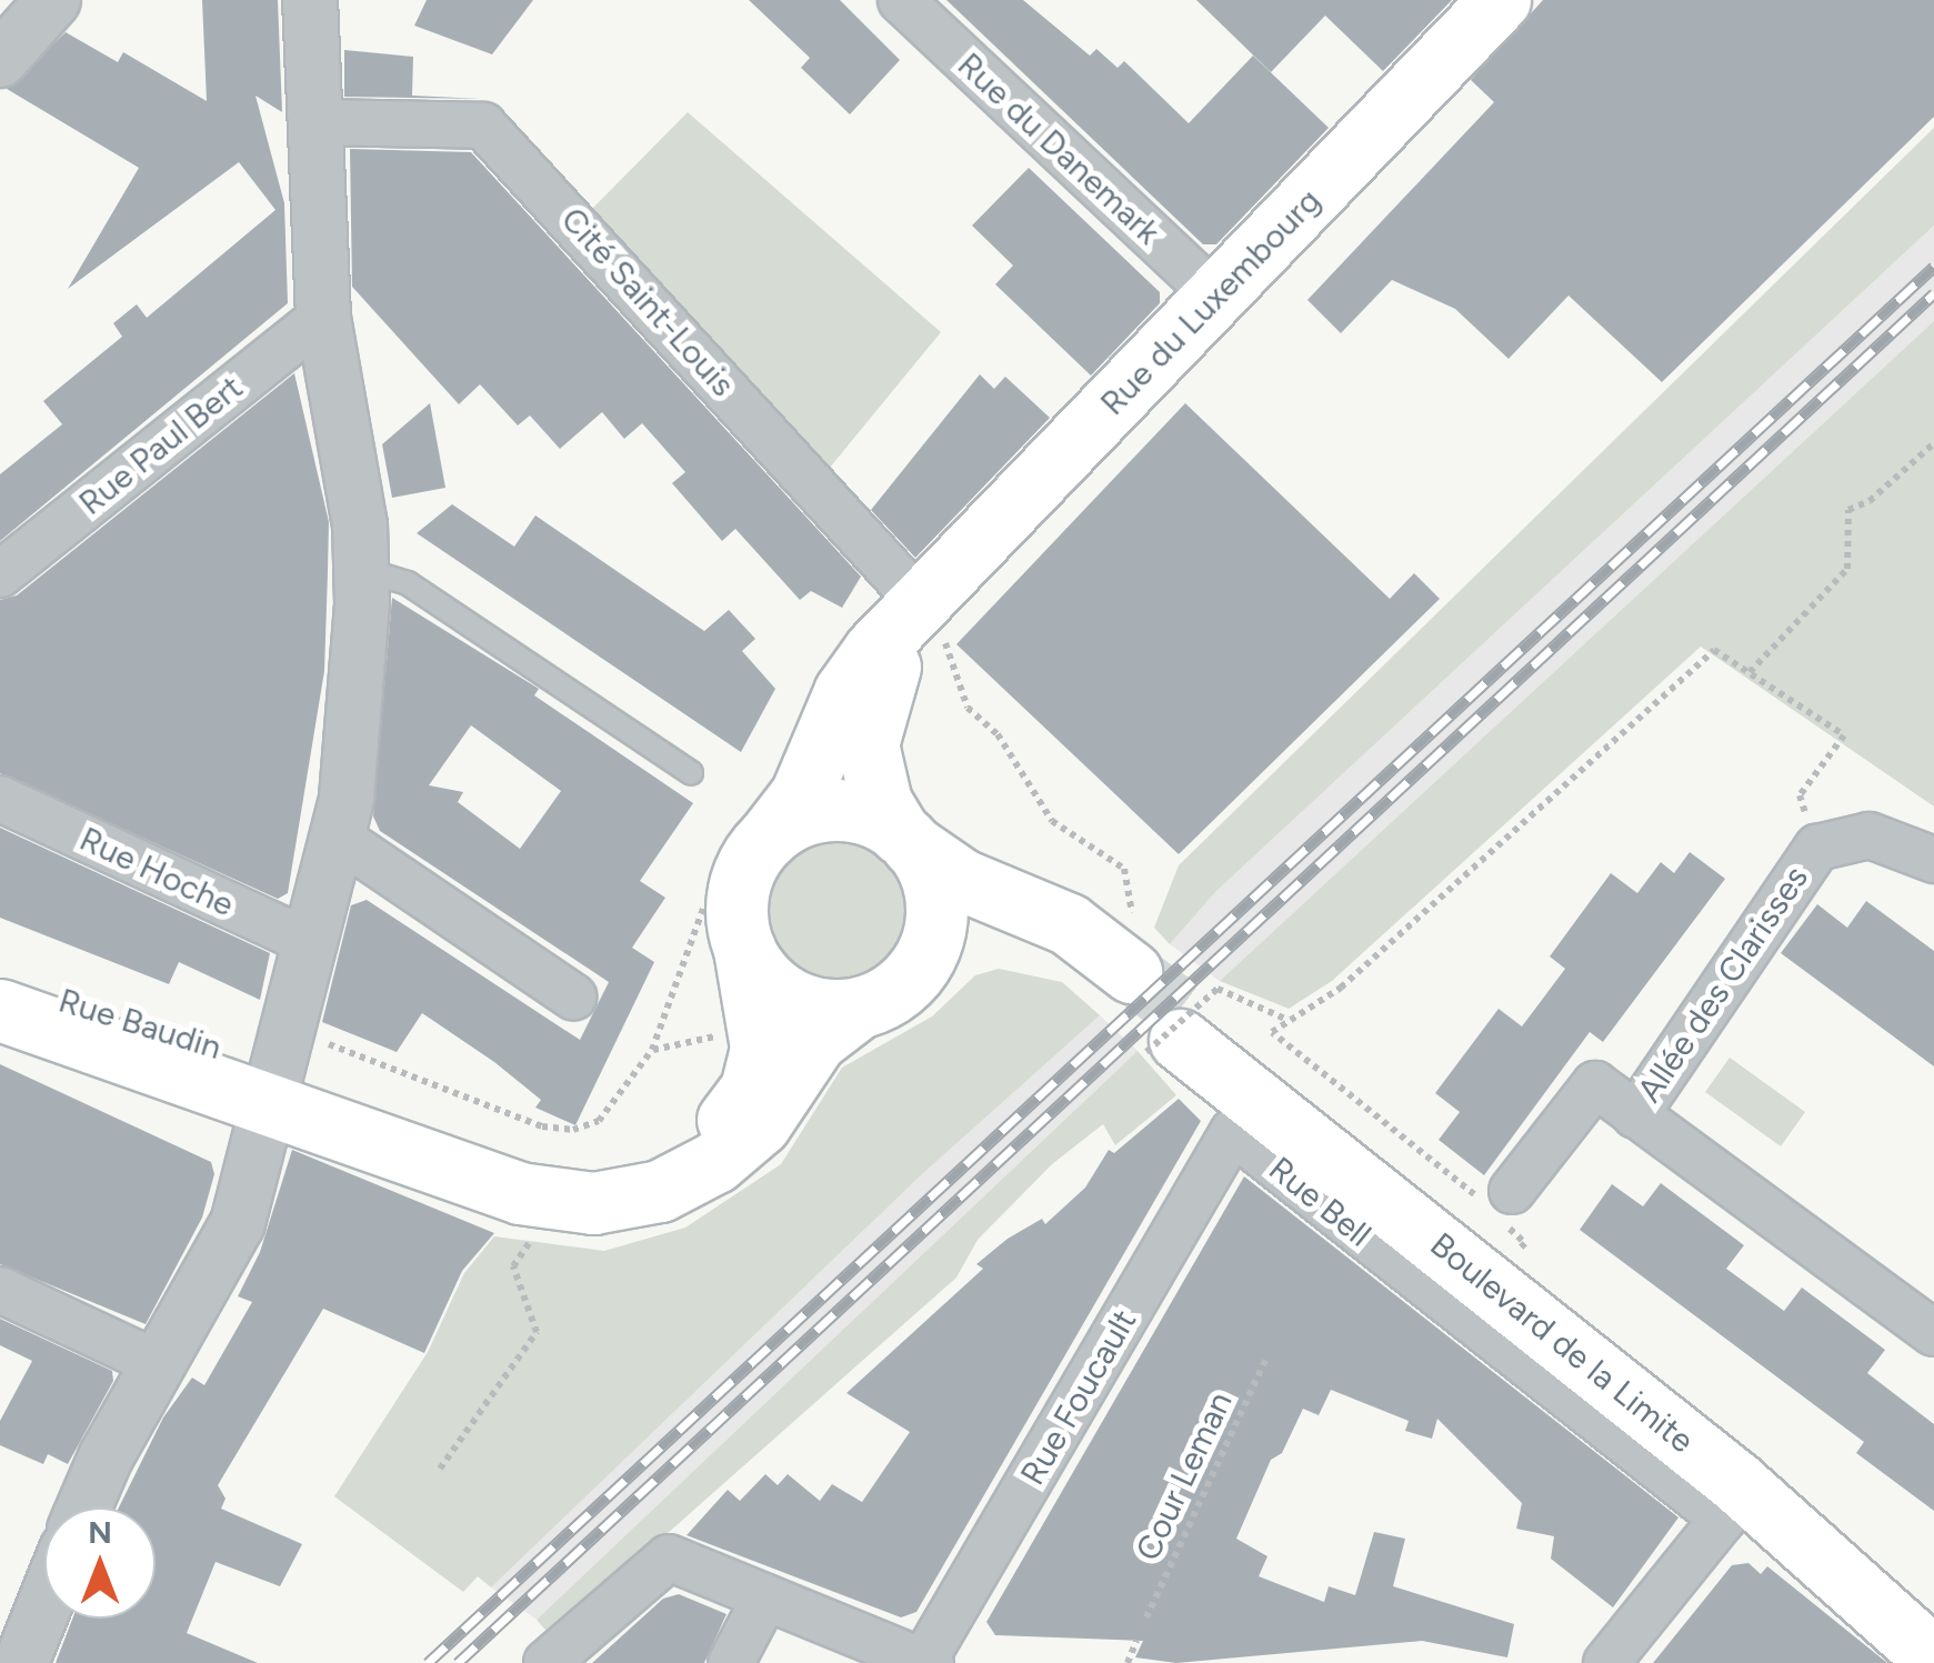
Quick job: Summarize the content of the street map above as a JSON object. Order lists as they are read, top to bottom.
{
  "streets": {
    "main road": ["Rue du Luxembourg", "Rue Baudin", "Boulevard de la Limite"],
    "street": [
      "Rue du Danemark",
      "Cité Saint-Louis",
      "Rue Paul Bert",
      "Rue Hoche",
      "Allée des Clarisses",
      "Rue Bell",
      "Rue Foucault"
    ],
    "path": ["Cour Leman"]
  },
  "crossings": [
    ["Rue du Danemark", "Rue du Luxembourg"],
    ["Cité Saint-Louis", "Rue du Luxembourg"],
    ["Rue Bell", "Rue Foucault"]
  ],
  "north": "top"
}
